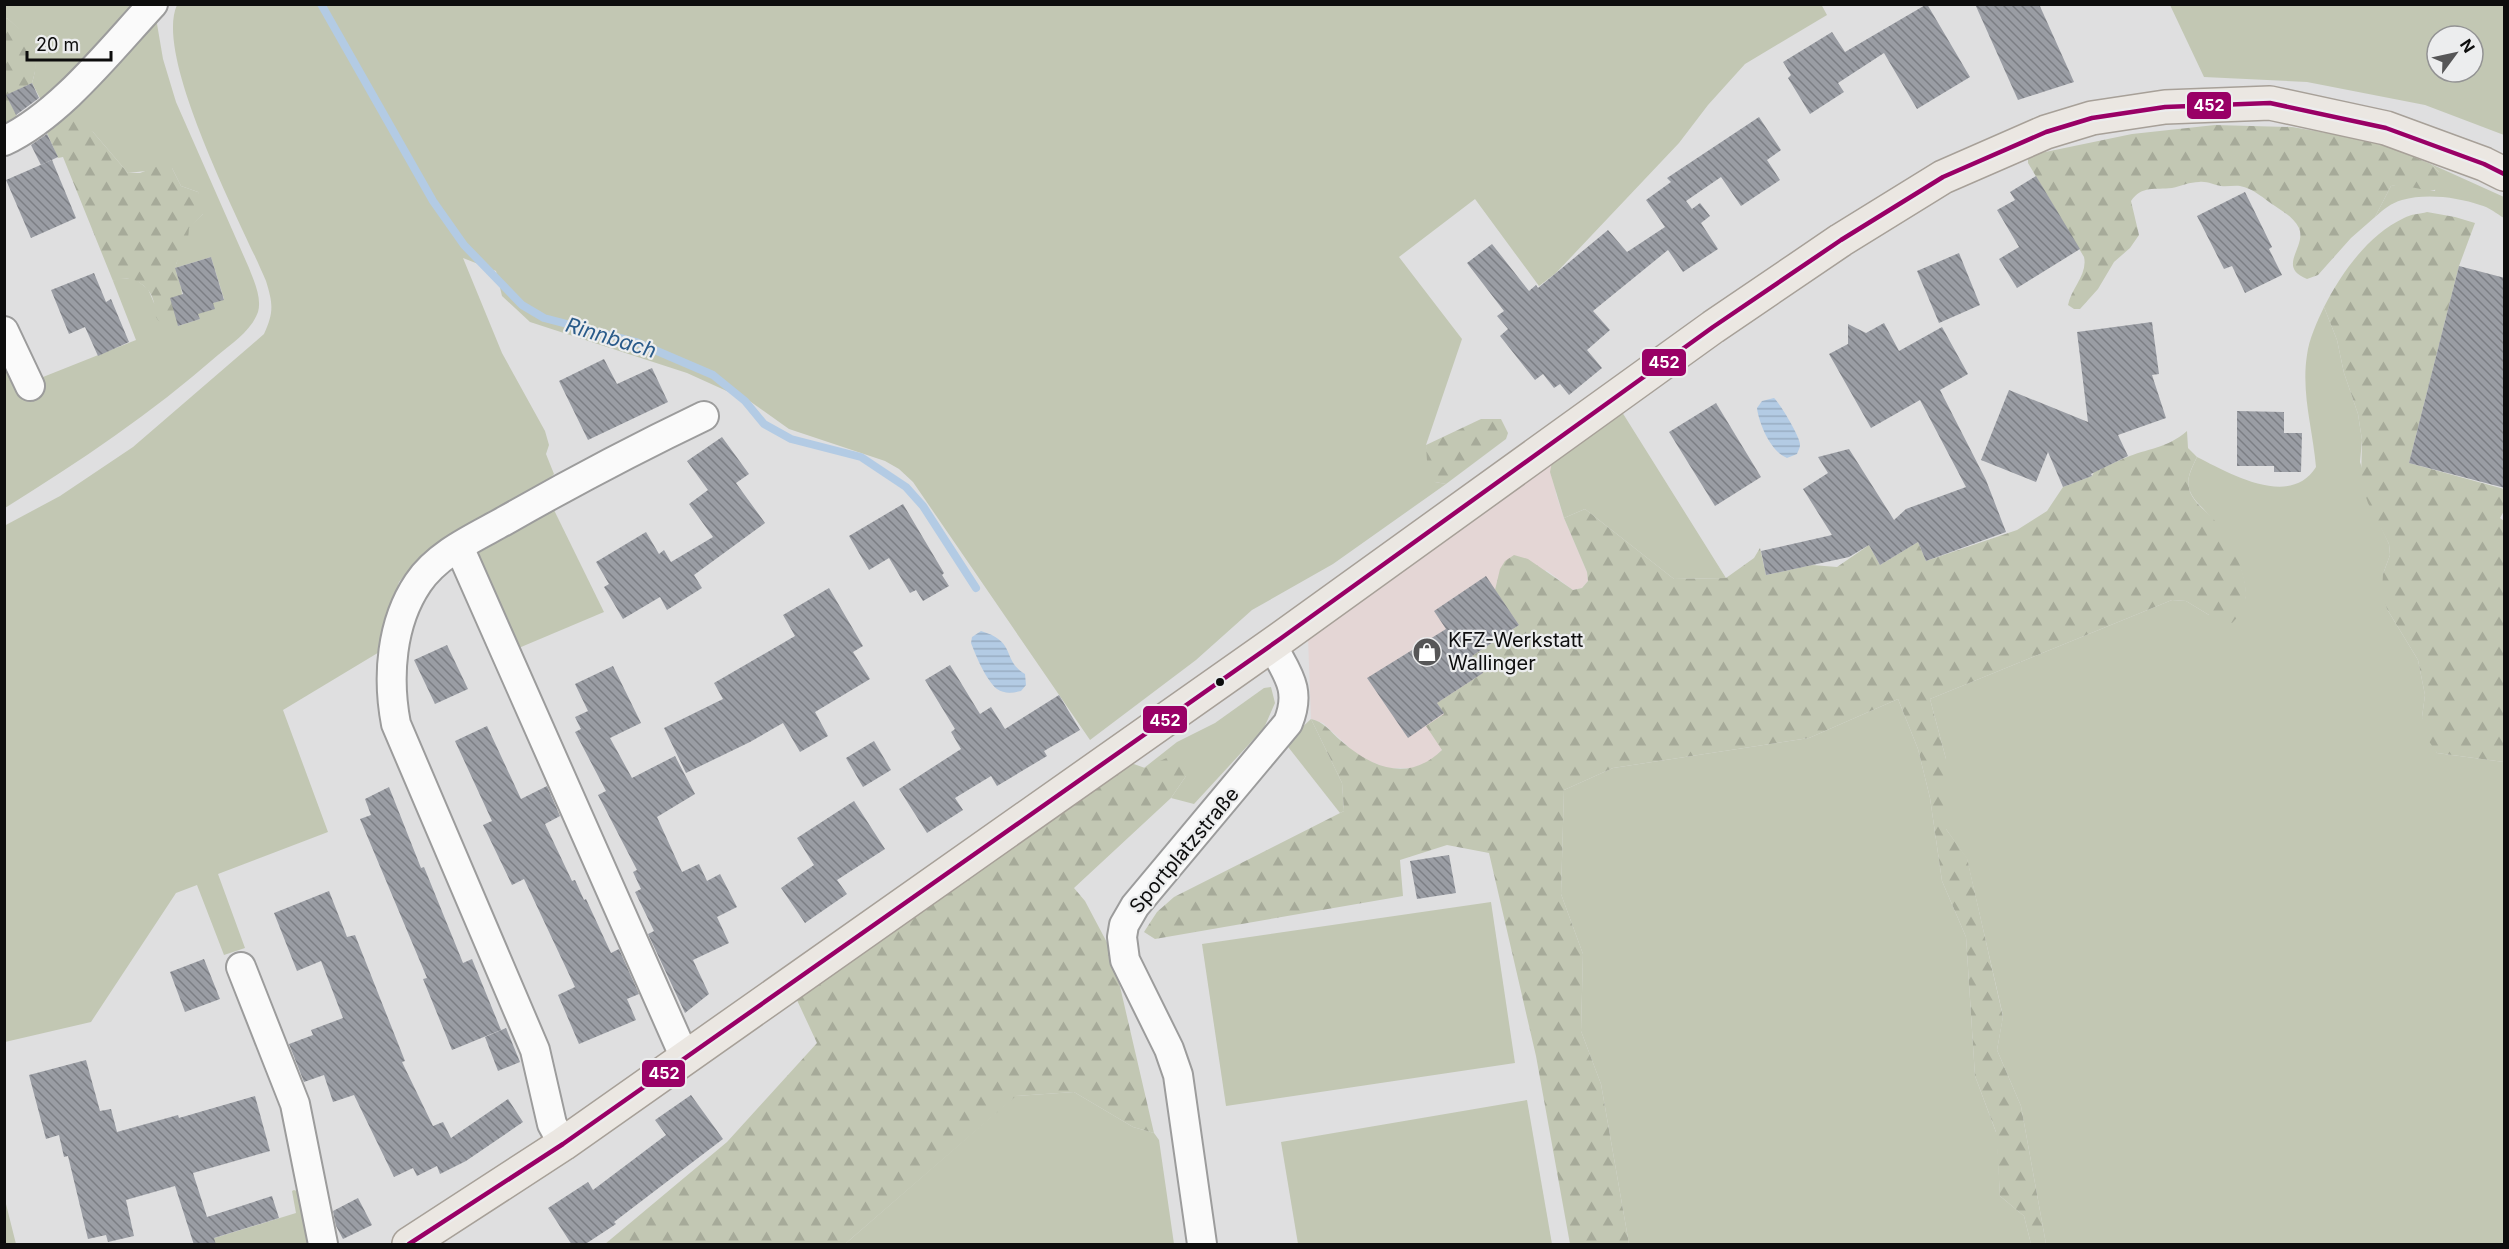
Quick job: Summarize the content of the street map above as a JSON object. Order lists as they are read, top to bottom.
{
  "streets": {
    "street": ["Sportplatzstraße"]
  },
  "water": ["Rinnbach"],
  "places": {
    "shop": ["KFZ-Werkstatt Wallinger"]
  },
  "lines": ["transit line 452"],
  "scale_bar": "20 m",
  "north": "top right"
}
